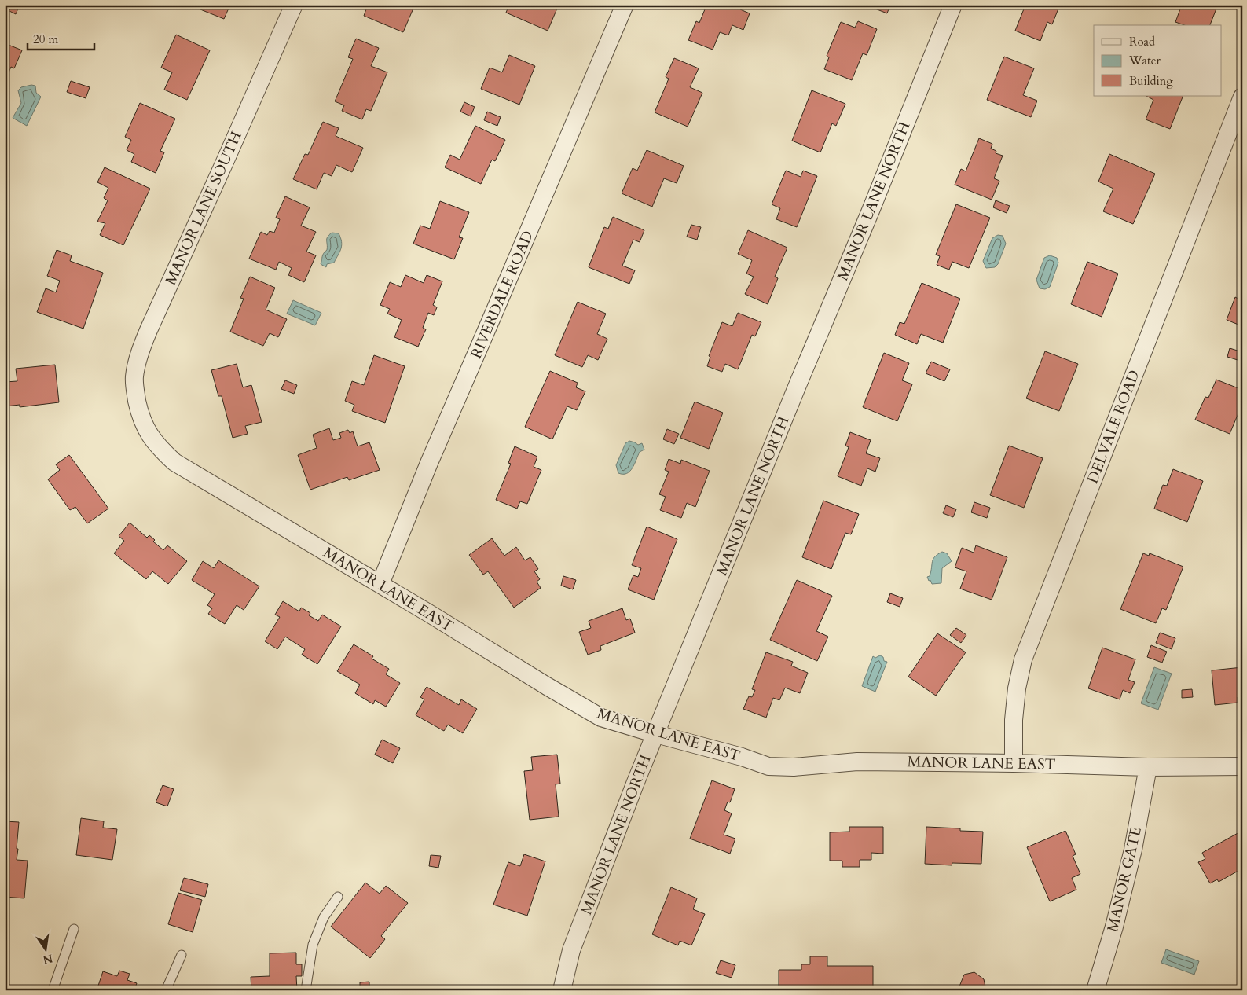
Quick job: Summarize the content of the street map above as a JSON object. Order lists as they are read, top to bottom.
{
  "streets": {
    "street": [
      "MANOR LANE NORTH",
      "MANOR LANE SOUTH",
      "RIVERDALE ROAD",
      "DELVALE ROAD",
      "MANOR LANE EAST",
      "MANOR GATE"
    ]
  },
  "crossings": [
    ["MANOR LANE NORTH", "MANOR LANE EAST"],
    ["MANOR LANE SOUTH", "MANOR LANE EAST"],
    ["RIVERDALE ROAD", "MANOR LANE EAST"],
    ["DELVALE ROAD", "MANOR LANE EAST"],
    ["MANOR LANE EAST", "MANOR GATE"]
  ],
  "legend": ["Road", "Water", "Building"],
  "scale_bar": "20 m",
  "north": "bottom"
}
